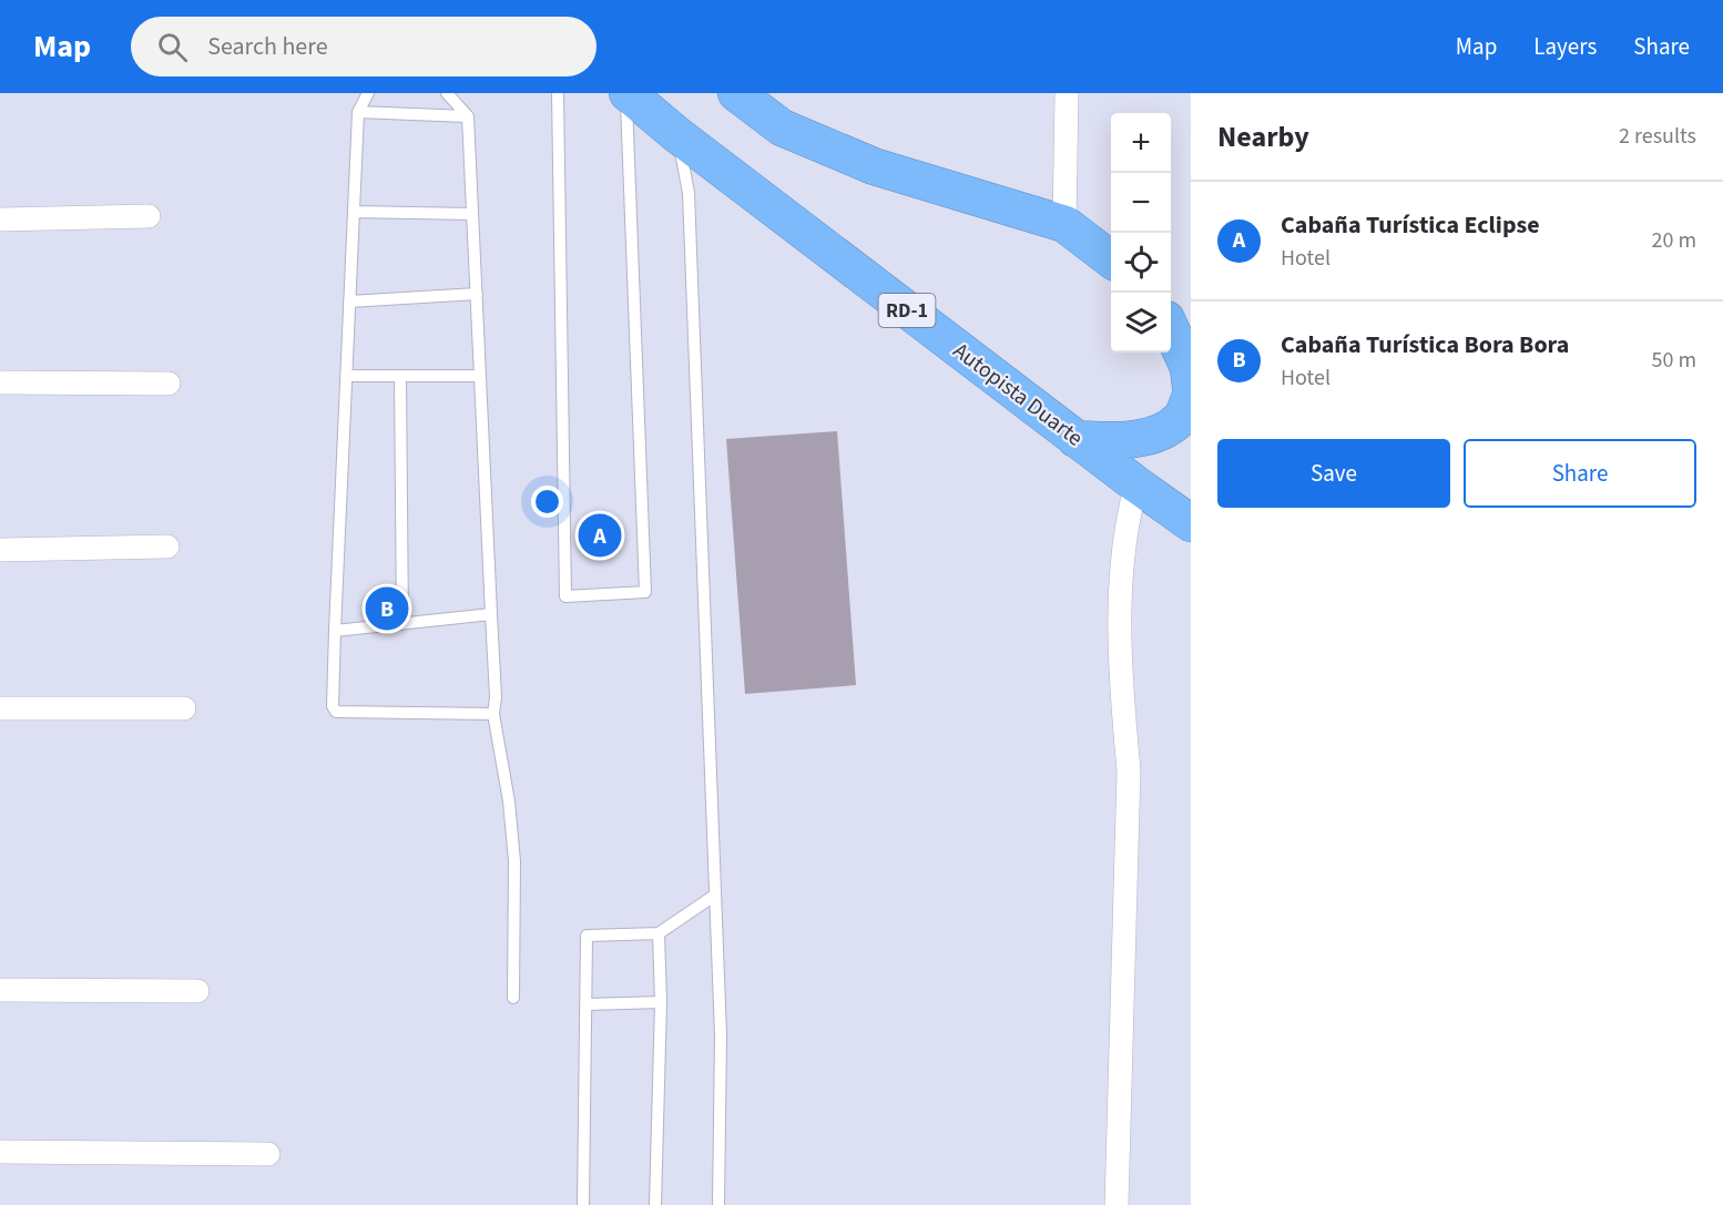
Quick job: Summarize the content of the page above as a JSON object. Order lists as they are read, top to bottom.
{
  "streets": {
    "highway": ["RD-1", "Autopista Duarte"]
  },
  "page": {
    "header": "Map",
    "search": "Search here",
    "nav": ["Map", "Layers", "Share"],
    "heading": ["Nearby", "2 results"],
    "map_buttons": ["+", "−"],
    "list": [
      {
        "mark": "A",
        "name": "Cabaña Turística Eclipse",
        "note": "Hotel",
        "value": "20 m"
      },
      {
        "mark": "B",
        "name": "Cabaña Turística Bora Bora",
        "note": "Hotel",
        "value": "50 m"
      }
    ],
    "buttons": ["Save", "Share"],
    "pins": ["A", "B"]
  }
}
